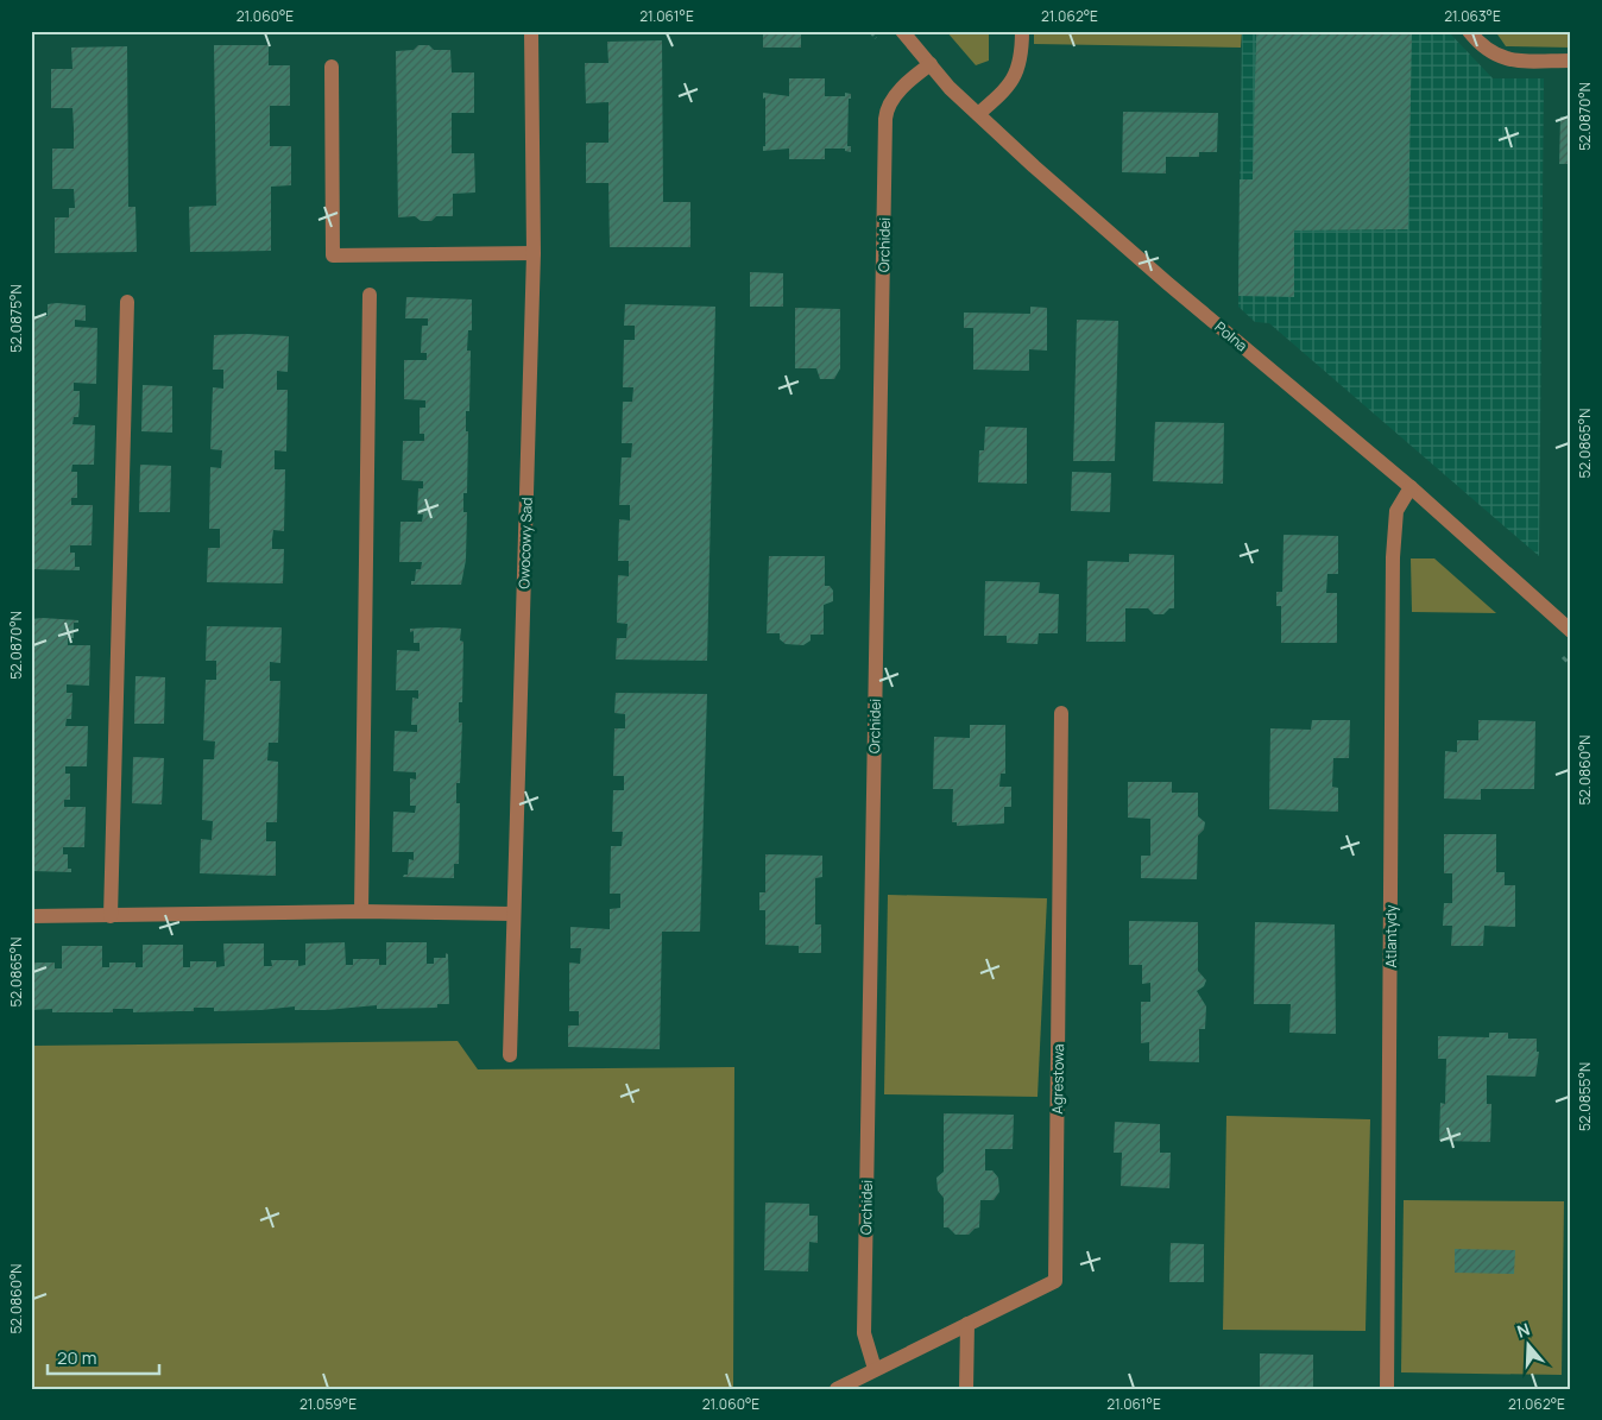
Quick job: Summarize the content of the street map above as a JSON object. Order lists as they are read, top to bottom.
{
  "streets": {
    "street": [
      "Orchidei",
      "Polna",
      "Owocowy Sad",
      "Atlantydy",
      "Agrestowa"
    ]
  },
  "crossings": [
    ["Orchidei", "Polna"],
    ["Polna", "Atlantydy"]
  ],
  "scale_bar": "20 m",
  "north": "top",
  "coordinates": [
    "21.060°E",
    "21.061°E",
    "21.062°E",
    "21.063°E",
    "52.0870°N",
    "52.0875°N",
    "52.0865°N",
    "52.0860°N",
    "52.0855°N",
    "21.059°E"
  ]
}
